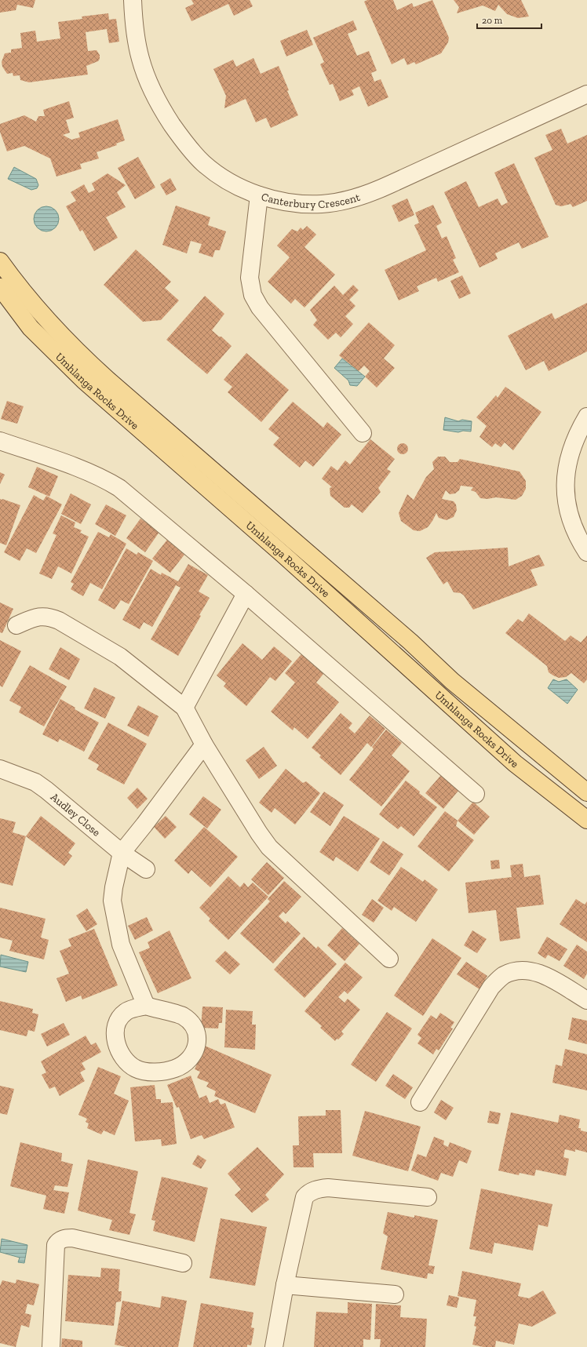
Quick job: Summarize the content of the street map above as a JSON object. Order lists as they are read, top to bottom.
{
  "streets": {
    "main road": ["Umhlanga Rocks Drive"],
    "street": ["Canterbury Crescent", "Audley Close"]
  },
  "scale_bar": "20 m"
}
